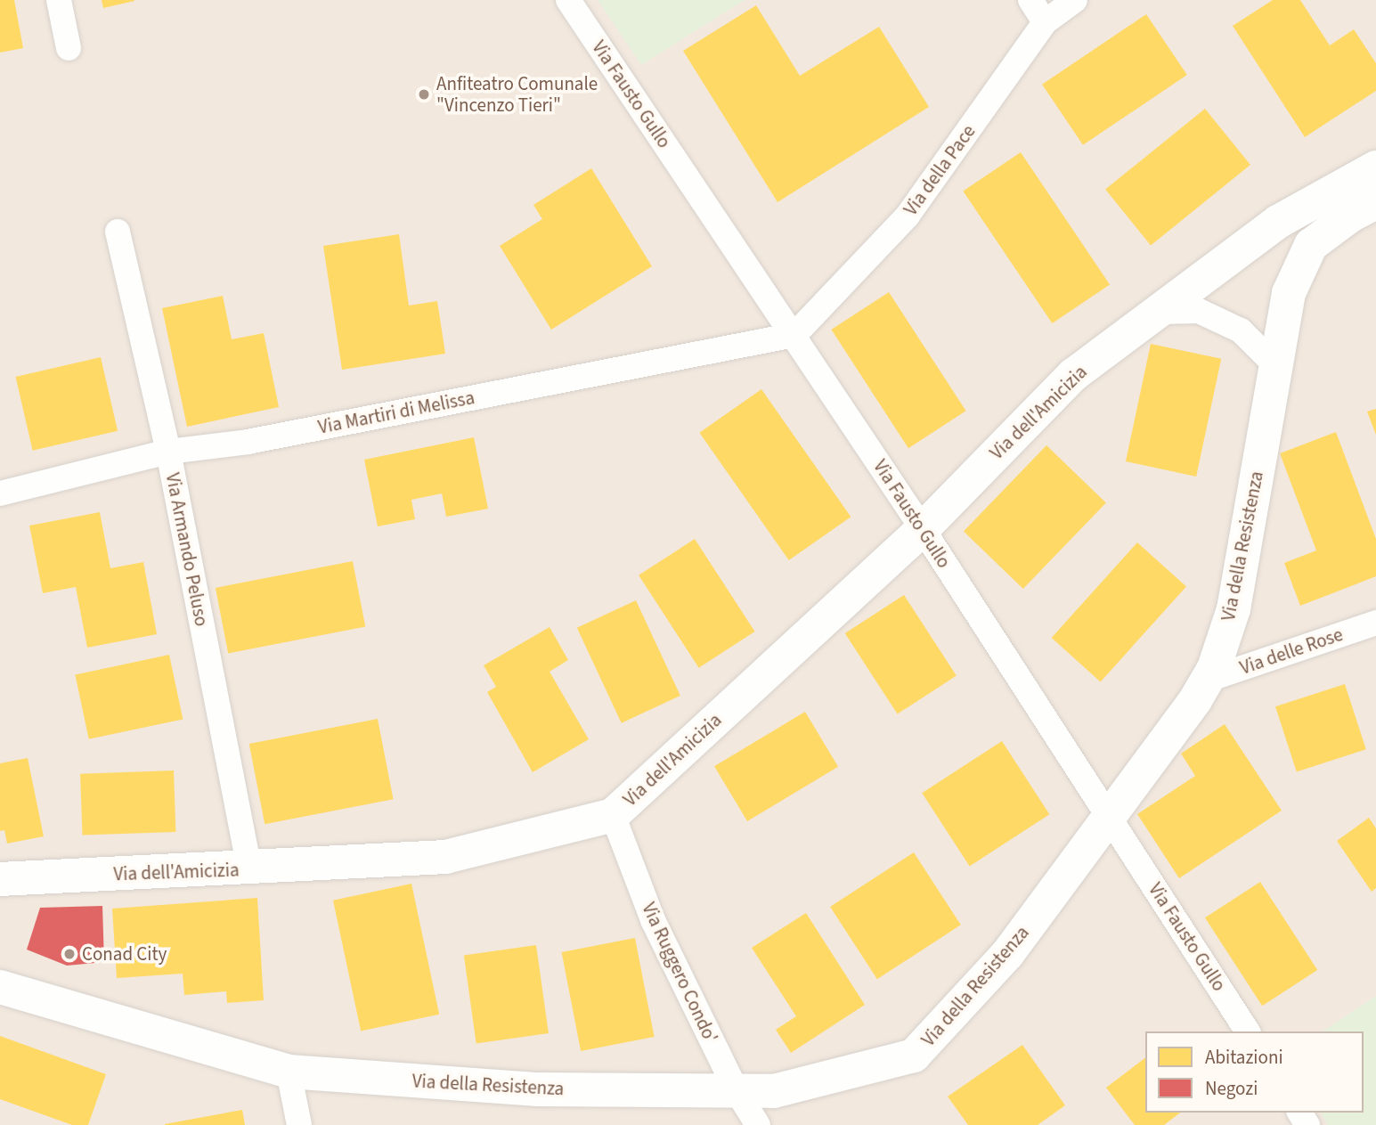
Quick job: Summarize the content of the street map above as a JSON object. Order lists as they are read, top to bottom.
{
  "streets": {
    "street": [
      "Via Fausto Gullo",
      "Via della Pace",
      "Via Martiri di Melissa",
      "Via dell'Amicizia",
      "Via della Resistenza",
      "Via Armando Peluso",
      "Via delle Rose",
      "Via Ruggero Condo'"
    ]
  },
  "crossings": [
    ["Via Fausto Gullo", "Via della Pace"],
    ["Via Fausto Gullo", "Via Martiri di Melissa"],
    ["Via Fausto Gullo", "Via dell'Amicizia"],
    ["Via Fausto Gullo", "Via della Resistenza"],
    ["Via della Pace", "Via Martiri di Melissa"],
    ["Via Martiri di Melissa", "Via Armando Peluso"],
    ["Via dell'Amicizia", "Via Armando Peluso"],
    ["Via dell'Amicizia", "Via Ruggero Condo'"],
    ["Via della Resistenza", "Via delle Rose"],
    ["Via della Resistenza", "Via Ruggero Condo'"]
  ],
  "places": ["Anfiteatro Comunale \"Vincenzo Tieri\"", "Conad City"],
  "legend": ["Abitazioni", "Negozi"]
}
